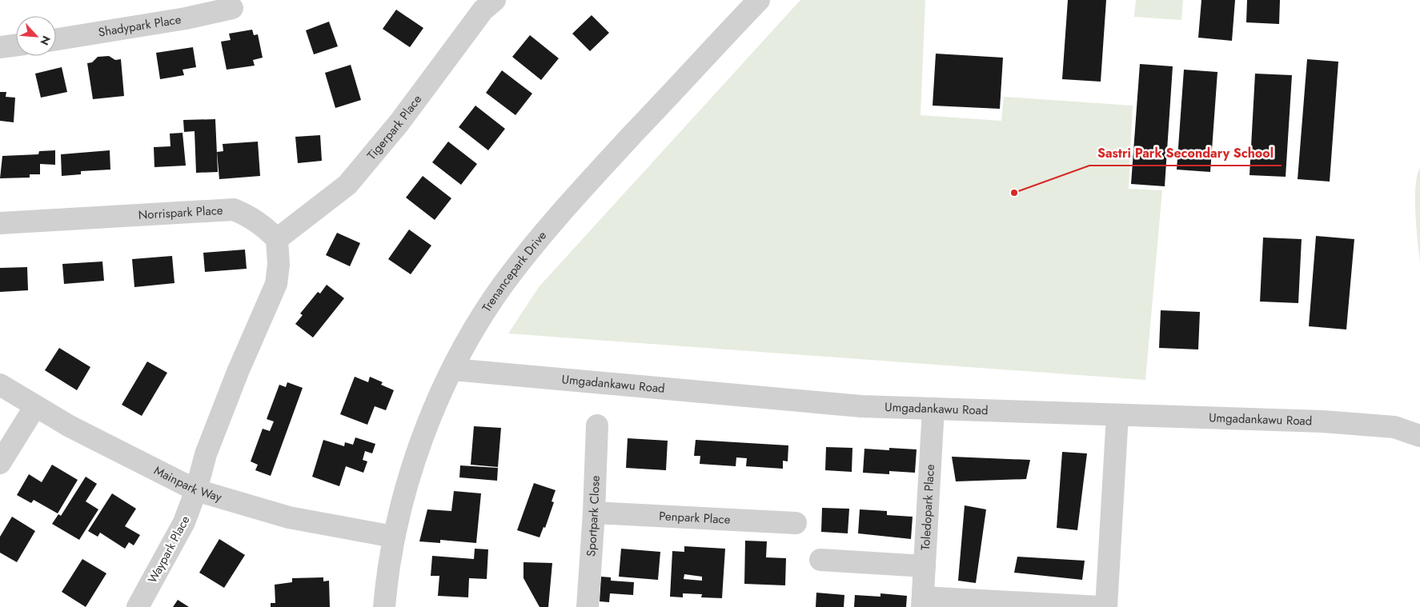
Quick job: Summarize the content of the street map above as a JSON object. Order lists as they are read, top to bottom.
{
  "streets": {
    "street": [
      "Shadypark Place",
      "Tigerpark Place",
      "Norrispark Place",
      "Trenancepark Drive",
      "Umgadankawu Road",
      "Mainpark Way",
      "Toledopark Place",
      "Sportpark Close",
      "Penpark Place",
      "Waypark Place"
    ]
  },
  "crossings": [
    ["Tigerpark Place", "Norrispark Place"],
    ["Trenancepark Drive", "Umgadankawu Road"],
    ["Trenancepark Drive", "Mainpark Way"],
    ["Umgadankawu Road", "Toledopark Place"],
    ["Mainpark Way", "Waypark Place"],
    ["Sportpark Close", "Penpark Place"]
  ],
  "places": ["Sastri Park Secondary School"],
  "north": "bottom right"
}
